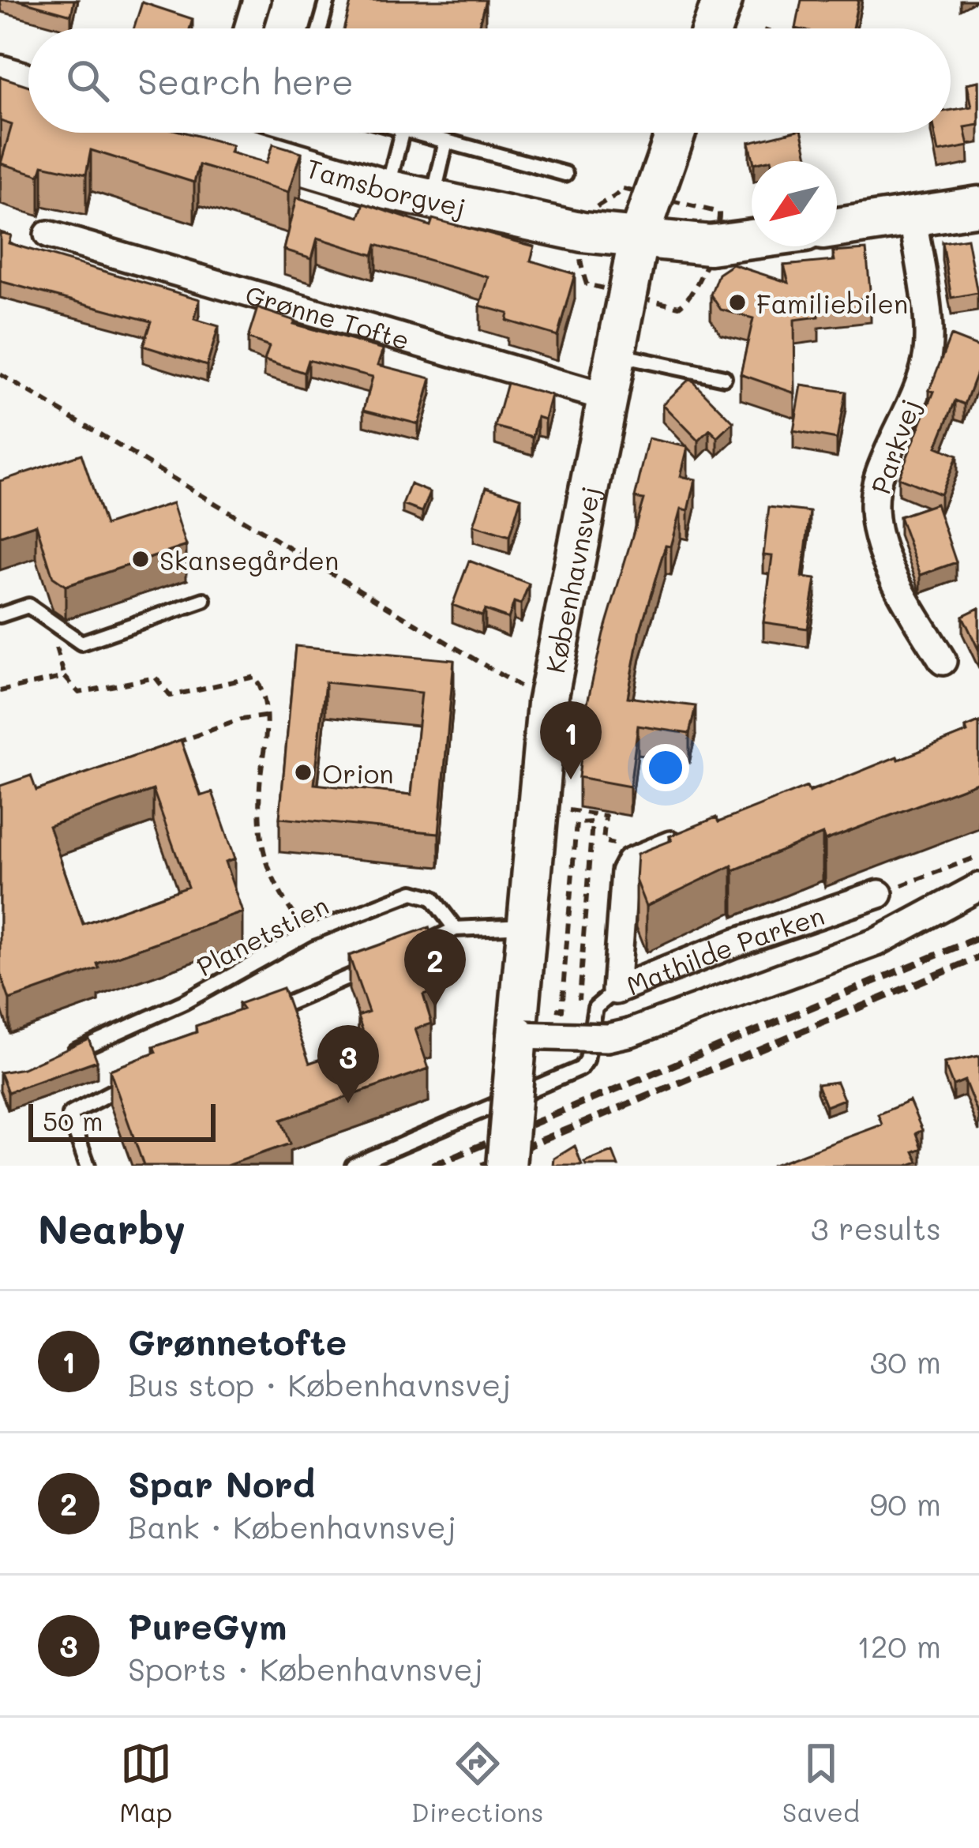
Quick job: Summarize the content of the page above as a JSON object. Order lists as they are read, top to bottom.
{
  "streets": {
    "street": [
      "Tamsborgvej",
      "Grønne Tofte",
      "Parkvej",
      "Københavnsvej",
      "Mathilde Parken"
    ],
    "lane": ["Planetstien"]
  },
  "crossings": [
    ["Tamsborgvej", "Københavnsvej"],
    ["Grønne Tofte", "Københavnsvej"],
    ["Københavnsvej", "Mathilde Parken"]
  ],
  "places": ["Familiebilen", "Skansegården", "Orion"],
  "scale_bar": "50 m",
  "north": "bottom left",
  "page": {
    "search": "Search here",
    "pins": ["1", "2", "3"],
    "scale": "50 m",
    "heading": ["Nearby", "3 results"],
    "list": [
      {
        "mark": "1",
        "name": "Grønnetofte",
        "note": "Bus stop · Københavnsvej",
        "value": "30 m"
      },
      {
        "mark": "2",
        "name": "Spar Nord",
        "note": "Bank · Københavnsvej",
        "value": "90 m"
      },
      {
        "mark": "3",
        "name": "PureGym",
        "note": "Sports · Københavnsvej",
        "value": "120 m"
      }
    ],
    "nav": ["Map", "Directions", "Saved"]
  }
}
